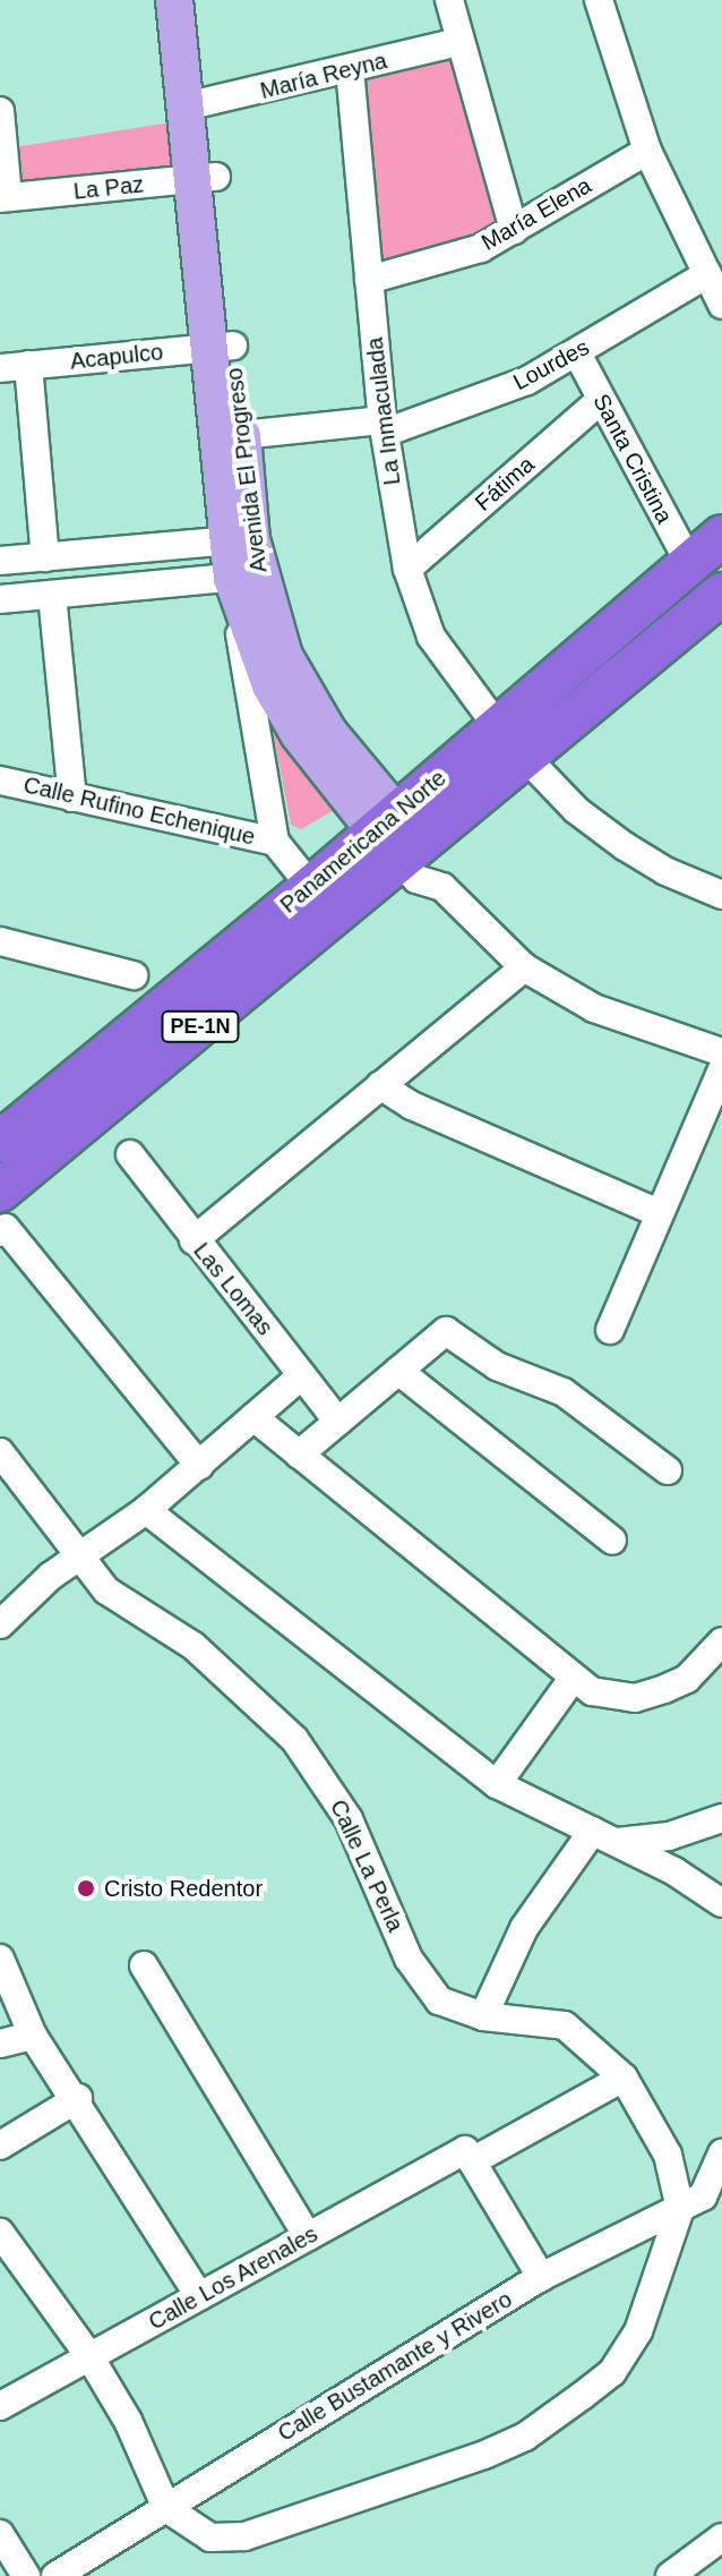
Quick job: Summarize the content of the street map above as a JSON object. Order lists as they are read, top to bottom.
{
  "streets": {
    "highway": ["Panamericana Norte", "PE-1N"],
    "main road": ["Avenida El Progreso"],
    "street": [
      "María Reyna",
      "La Paz",
      "María Elena",
      "Acapulco",
      "Lourdes",
      "La Inmaculada",
      "Santa Cristina",
      "Fátima",
      "Calle Rufino Echenique",
      "Las Lomas",
      "Calle La Perla",
      "Calle Los Arenales",
      "Calle Bustamante y Rivero"
    ]
  },
  "crossings": [
    ["María Reyna", "La Inmaculada"],
    ["María Reyna", "Avenida El Progreso"],
    ["La Paz", "Avenida El Progreso"],
    ["María Elena", "La Inmaculada"],
    ["Acapulco", "Avenida El Progreso"],
    ["Lourdes", "La Inmaculada"],
    ["Lourdes", "Santa Cristina"],
    ["Lourdes", "Avenida El Progreso"],
    ["La Inmaculada", "Fátima"],
    ["La Inmaculada", "Panamericana Norte"],
    ["Santa Cristina", "Fátima"],
    ["Santa Cristina", "Panamericana Norte"],
    ["Avenida El Progreso", "Calle Rufino Echenique"],
    ["Avenida El Progreso", "Panamericana Norte"],
    ["Calle Rufino Echenique", "Panamericana Norte"],
    ["Calle La Perla", "Calle Los Arenales"],
    ["Calle La Perla", "Calle Bustamante y Rivero"]
  ],
  "places": ["Cristo Redentor"]
}
